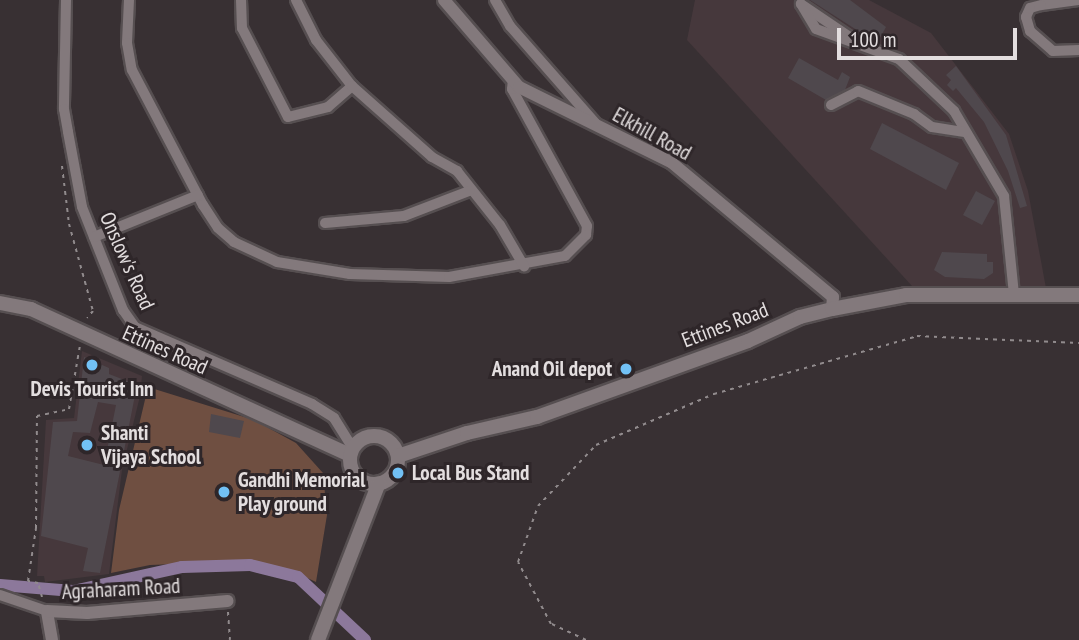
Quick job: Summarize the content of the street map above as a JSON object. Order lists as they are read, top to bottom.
{
  "streets": {
    "main road": ["Ettines Road"],
    "street": ["Elkhill Road", "Onslow's Road", "Agraharam Road"]
  },
  "crossings": [
    ["Elkhill Road", "Ettines Road"],
    ["Onslow's Road", "Ettines Road"]
  ],
  "places": [
    "Devis Tourist Inn",
    "Anand Oil depot",
    "Shanti Vijaya School",
    "Local Bus Stand",
    "Gandhi Memorial Play ground"
  ],
  "scale_bar": "100 m"
}
